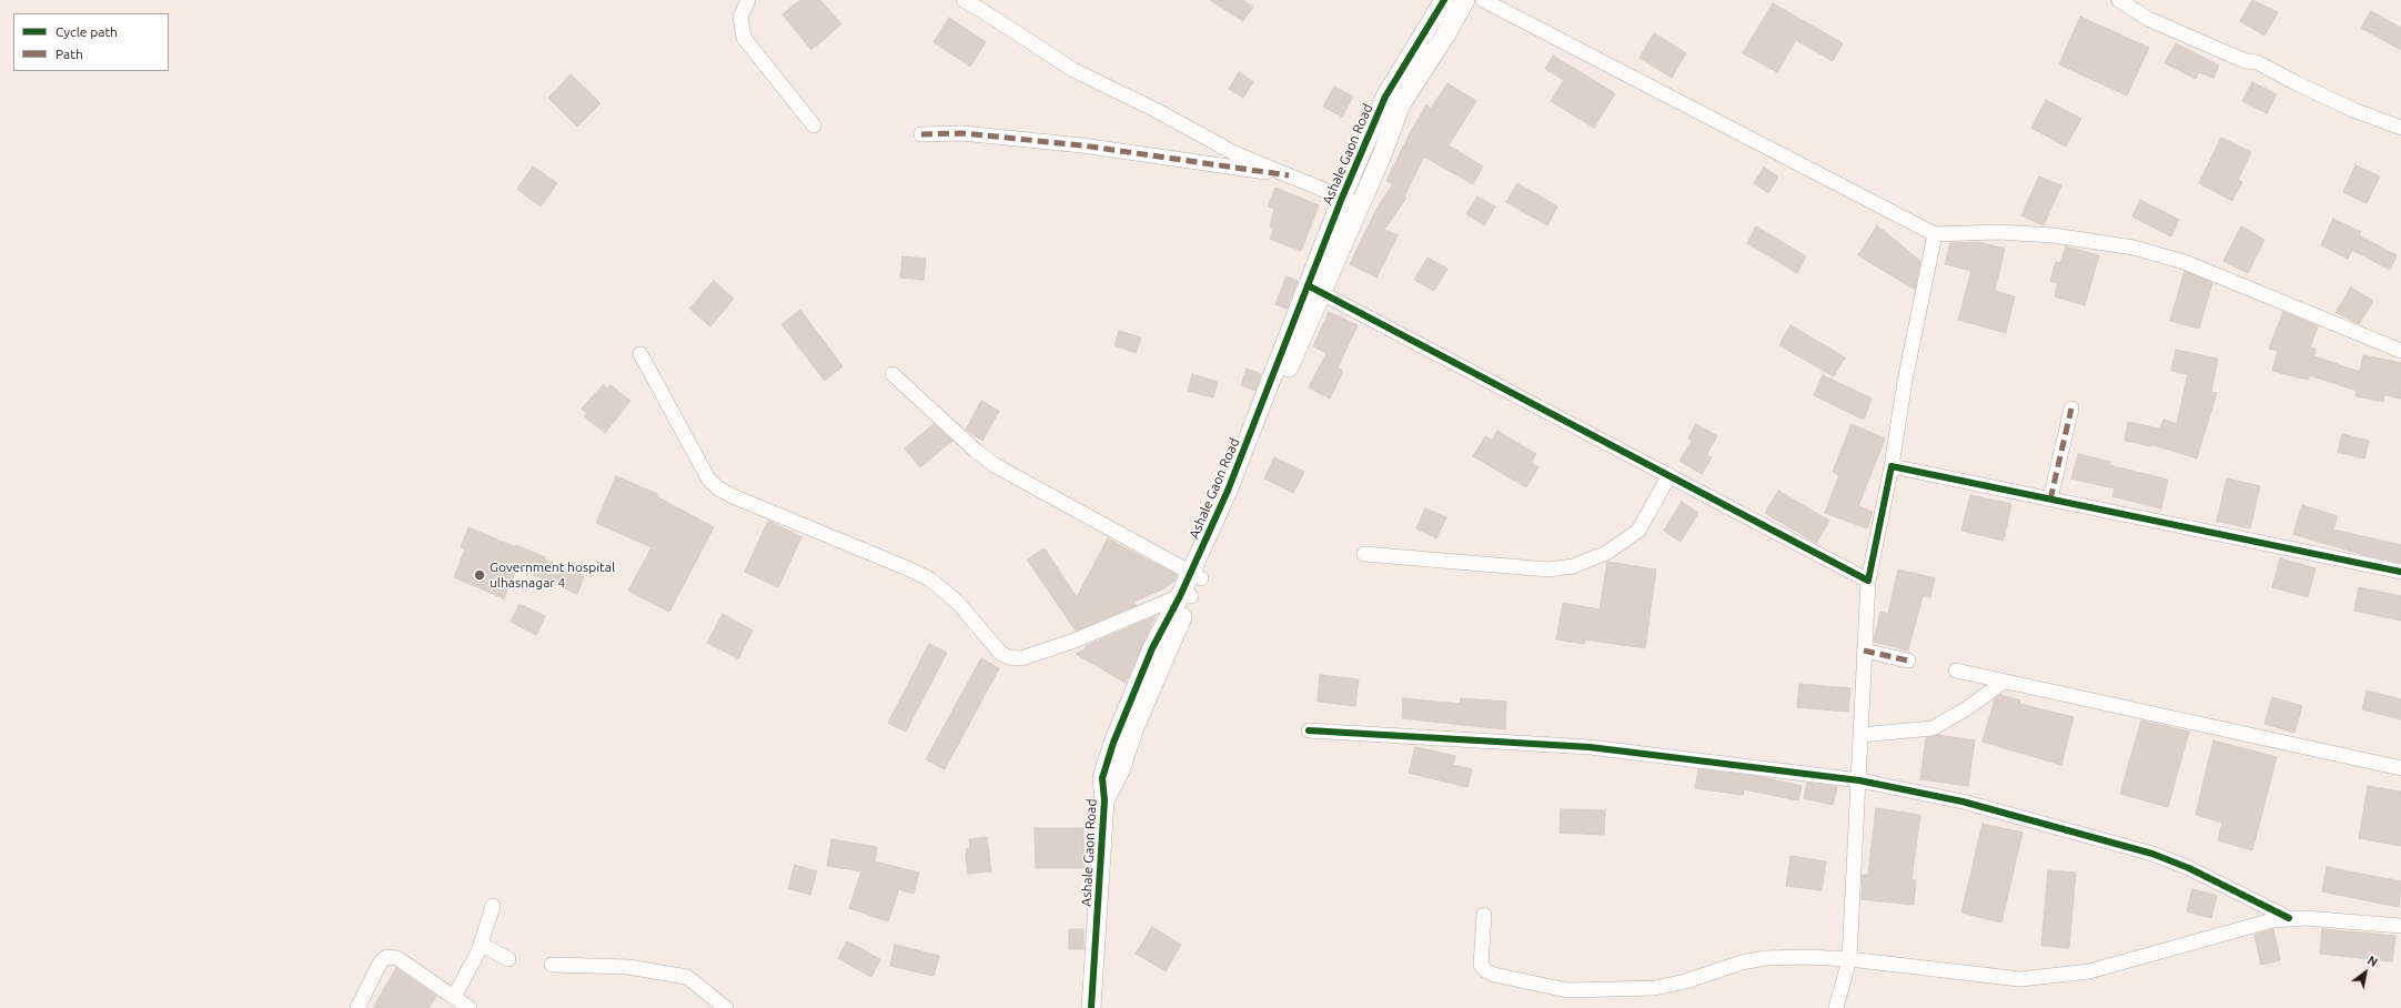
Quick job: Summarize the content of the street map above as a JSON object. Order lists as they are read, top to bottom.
{
  "streets": {
    "street": ["Ashale Gaon Road"]
  },
  "places": ["Government hospital ulhasnagar 4"],
  "legend": ["Cycle path", "Path"],
  "north": "top right"
}
